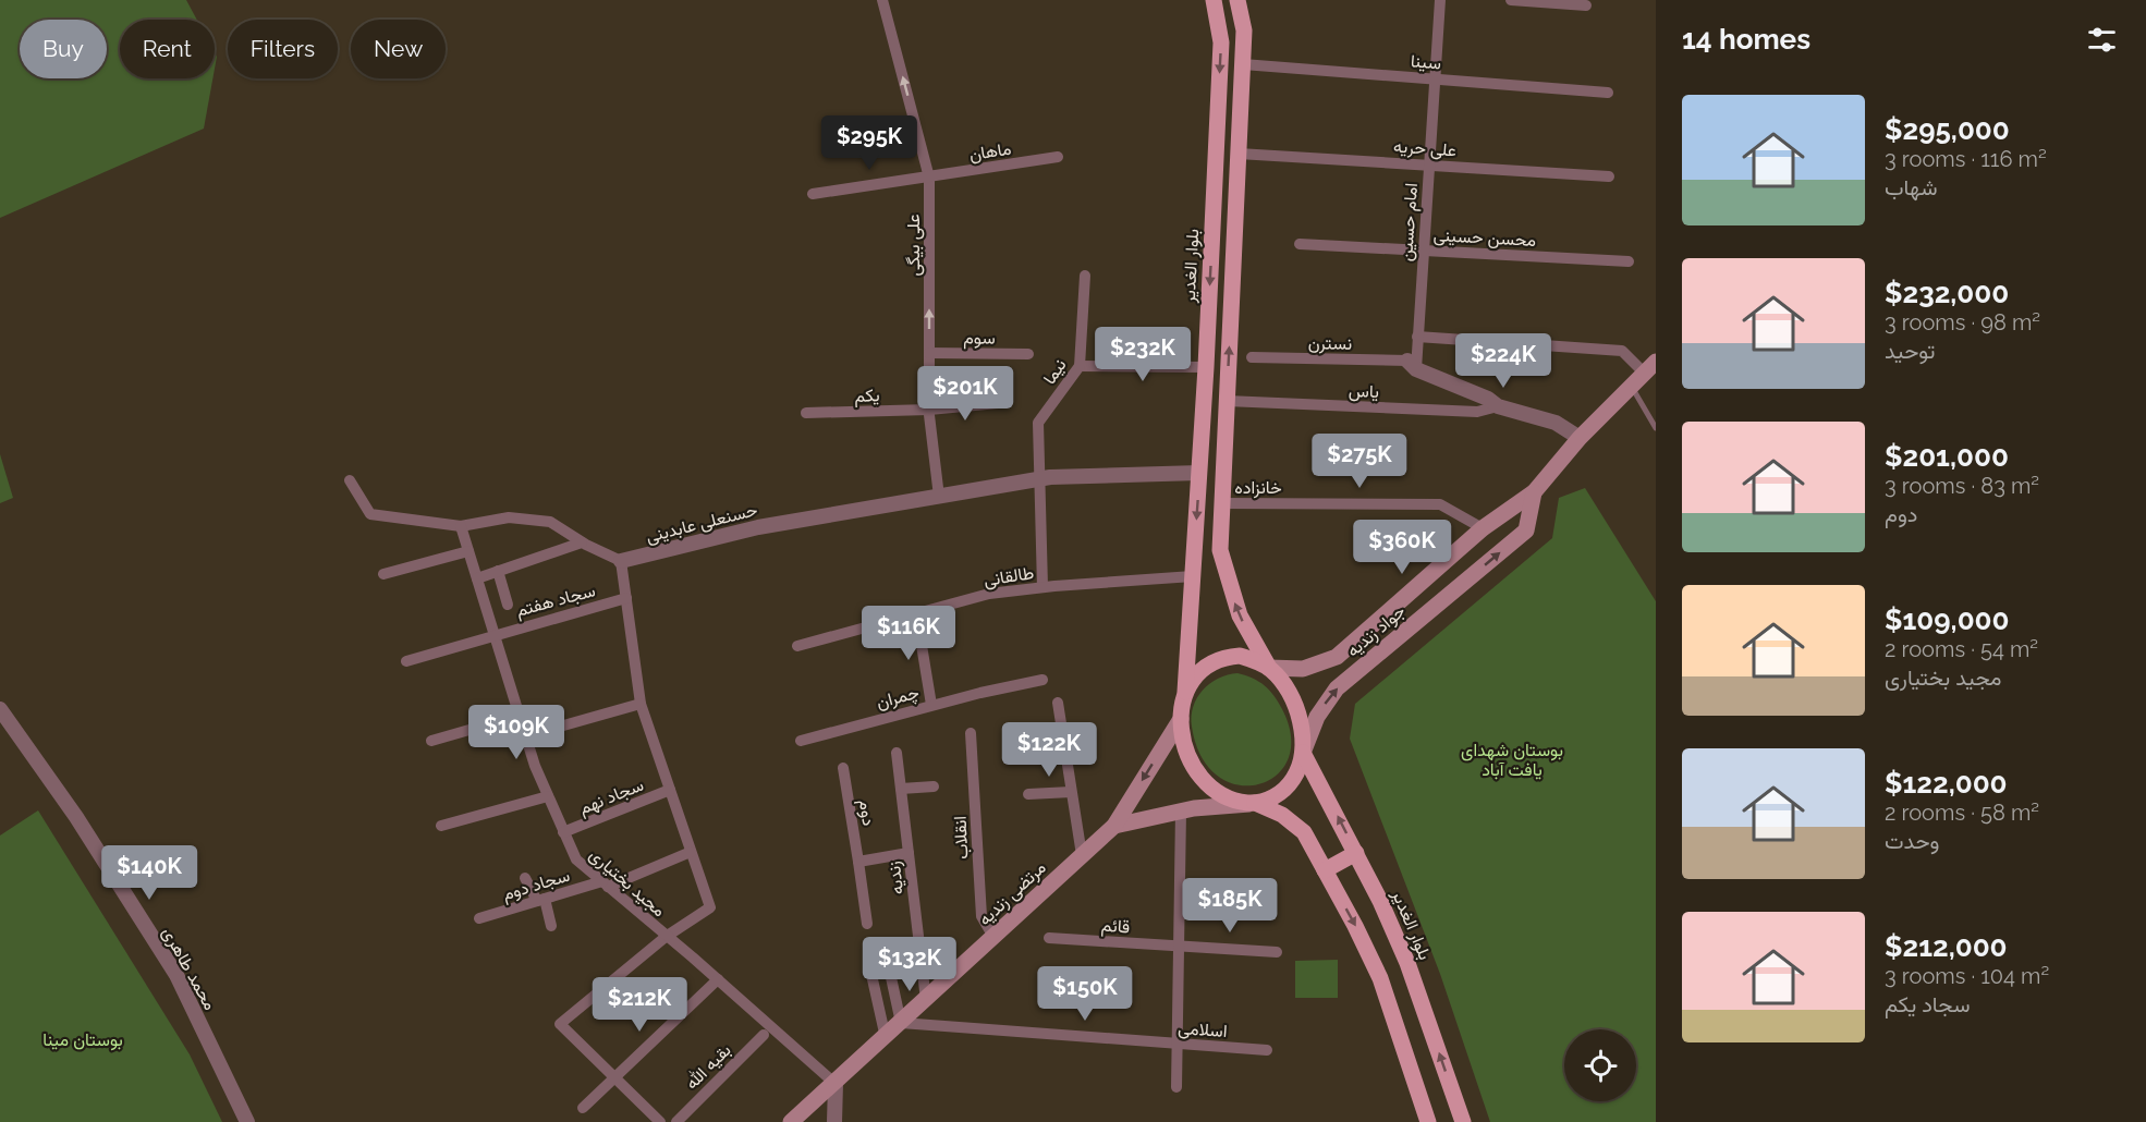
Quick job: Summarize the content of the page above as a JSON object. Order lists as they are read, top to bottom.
{
  "streets": {
    "main road": ["بلوار الغدیر", "جواد زندیه", "مرتضی زندیه"],
    "street": [
      "سینا",
      "علی حریه",
      "ماهان",
      "امام حسین",
      "محسن حسینی",
      "علی بیگی",
      "سوم",
      "نسترن",
      "نیما",
      "یاس",
      "یکم",
      "خانزاده",
      "حسنعلی عابدینی",
      "طالقانی",
      "سجاد هفتم",
      "چمران",
      "سجاد نهم",
      "دوم",
      "انقلاب",
      "زندیه",
      "مجید بختیاری",
      "سجاد دوم",
      "قائم",
      "محمد طاهری",
      "اسلامی",
      "بقیه الله"
    ]
  },
  "crossings": [
    ["سینا", "امام حسین"],
    ["علی حریه", "امام حسین"],
    ["ماهان", "علی بیگی"],
    ["امام حسین", "محسن حسینی"],
    ["امام حسین", "نسترن"],
    ["علی بیگی", "سوم"],
    ["علی بیگی", "یکم"],
    ["علی بیگی", "حسنعلی عابدینی"],
    ["بلوار الغدیر", "حسنعلی عابدینی"],
    ["بلوار الغدیر", "طالقانی"],
    ["بلوار الغدیر", "جواد زندیه"],
    ["بلوار الغدیر", "مرتضی زندیه"],
    ["نیما", "حسنعلی عابدینی"],
    ["نیما", "طالقانی"],
    ["خانزاده", "جواد زندیه"],
    ["سجاد هفتم", "مجید بختیاری"],
    ["جواد زندیه", "مرتضی زندیه"],
    ["سجاد نهم", "مجید بختیاری"],
    ["انقلاب", "مرتضی زندیه"],
    ["زندیه", "مرتضی زندیه"],
    ["مجید بختیاری", "سجاد دوم"],
    ["مجید بختیاری", "مرتضی زندیه"],
    ["مرتضی زندیه", "اسلامی"]
  ],
  "one_way": ["علی بیگی"],
  "parks": ["بوستان شهدای یافت آباد", "بوستان مینا"],
  "page": {
    "heading": "14 homes",
    "chip": [
      "Buy",
      "Rent",
      "Filters",
      "New"
    ],
    "list": [
      {
        "name": "$295,000",
        "note": "3 rooms · 116 m² · شهاب"
      },
      {
        "name": "$232,000",
        "note": "3 rooms · 98 m² · توحید"
      },
      {
        "name": "$201,000",
        "note": "3 rooms · 83 m² · دوم"
      },
      {
        "name": "$109,000",
        "note": "2 rooms · 54 m² · مجید بختیاری"
      },
      {
        "name": "$122,000",
        "note": "2 rooms · 58 m² · وحدت"
      },
      {
        "name": "$212,000",
        "note": "3 rooms · 104 m² · سجاد یکم"
      }
    ],
    "price": [
      "$295K",
      "$232K",
      "$224K",
      "$201K",
      "$275K",
      "$360K",
      "$116K",
      "$109K",
      "$122K",
      "$140K",
      "$185K",
      "$132K",
      "$150K",
      "$212K"
    ]
  }
}
